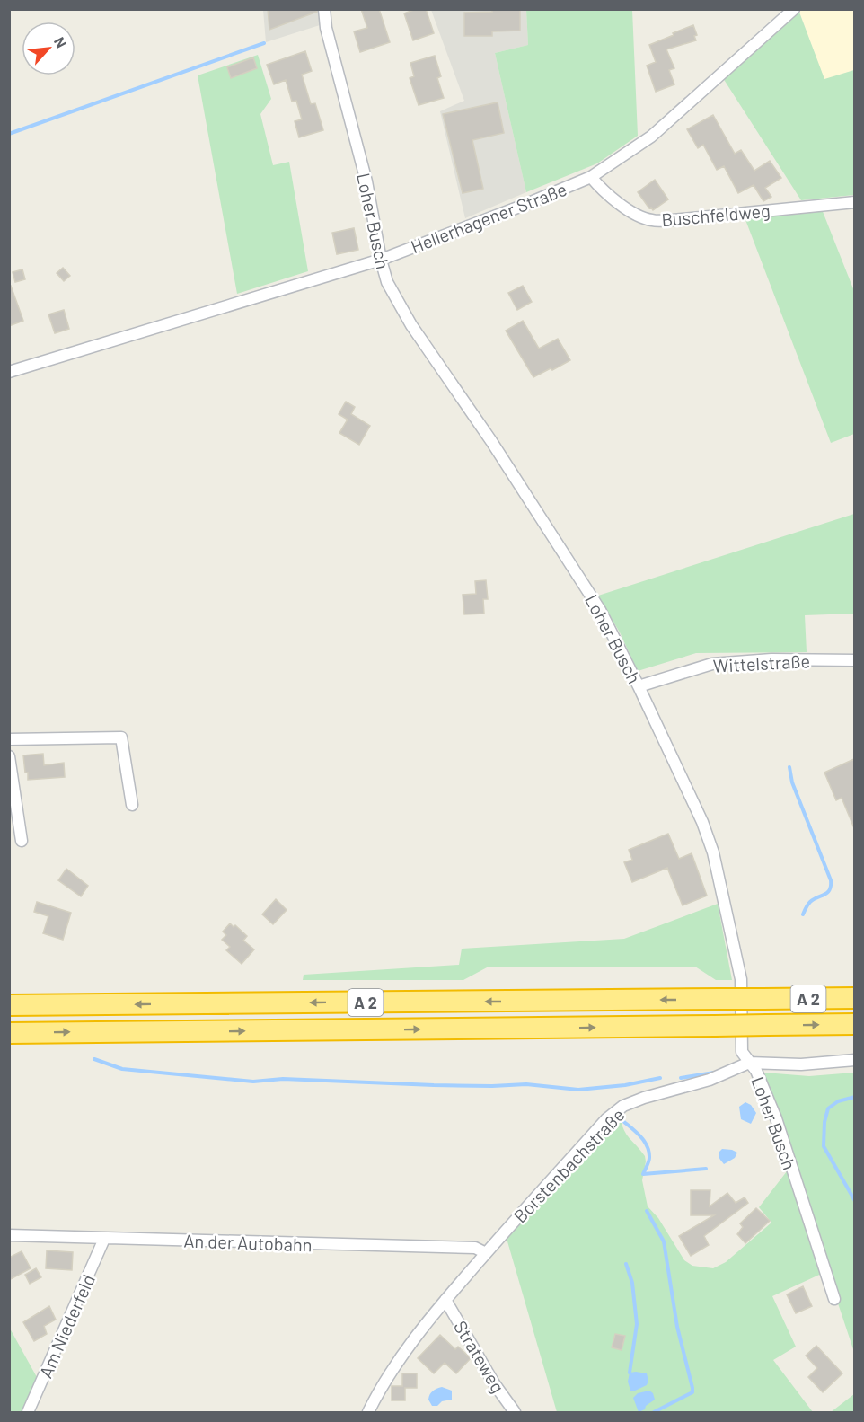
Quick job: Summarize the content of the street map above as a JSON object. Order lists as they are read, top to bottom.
{
  "streets": {
    "highway": ["A 2"],
    "street": [
      "Buschfeldweg",
      "Hellerhagener Straße",
      "Loher Busch",
      "Wittelstraße",
      "Borstenbachstraße",
      "An der Autobahn",
      "Am Niederfeld",
      "Strateweg"
    ]
  },
  "crossings": [
    ["Buschfeldweg", "Hellerhagener Straße"],
    ["Hellerhagener Straße", "Loher Busch"],
    ["Loher Busch", "Wittelstraße"],
    ["Loher Busch", "Borstenbachstraße"],
    ["Borstenbachstraße", "An der Autobahn"],
    ["Borstenbachstraße", "Strateweg"],
    ["An der Autobahn", "Am Niederfeld"]
  ],
  "north": "top right"
}
